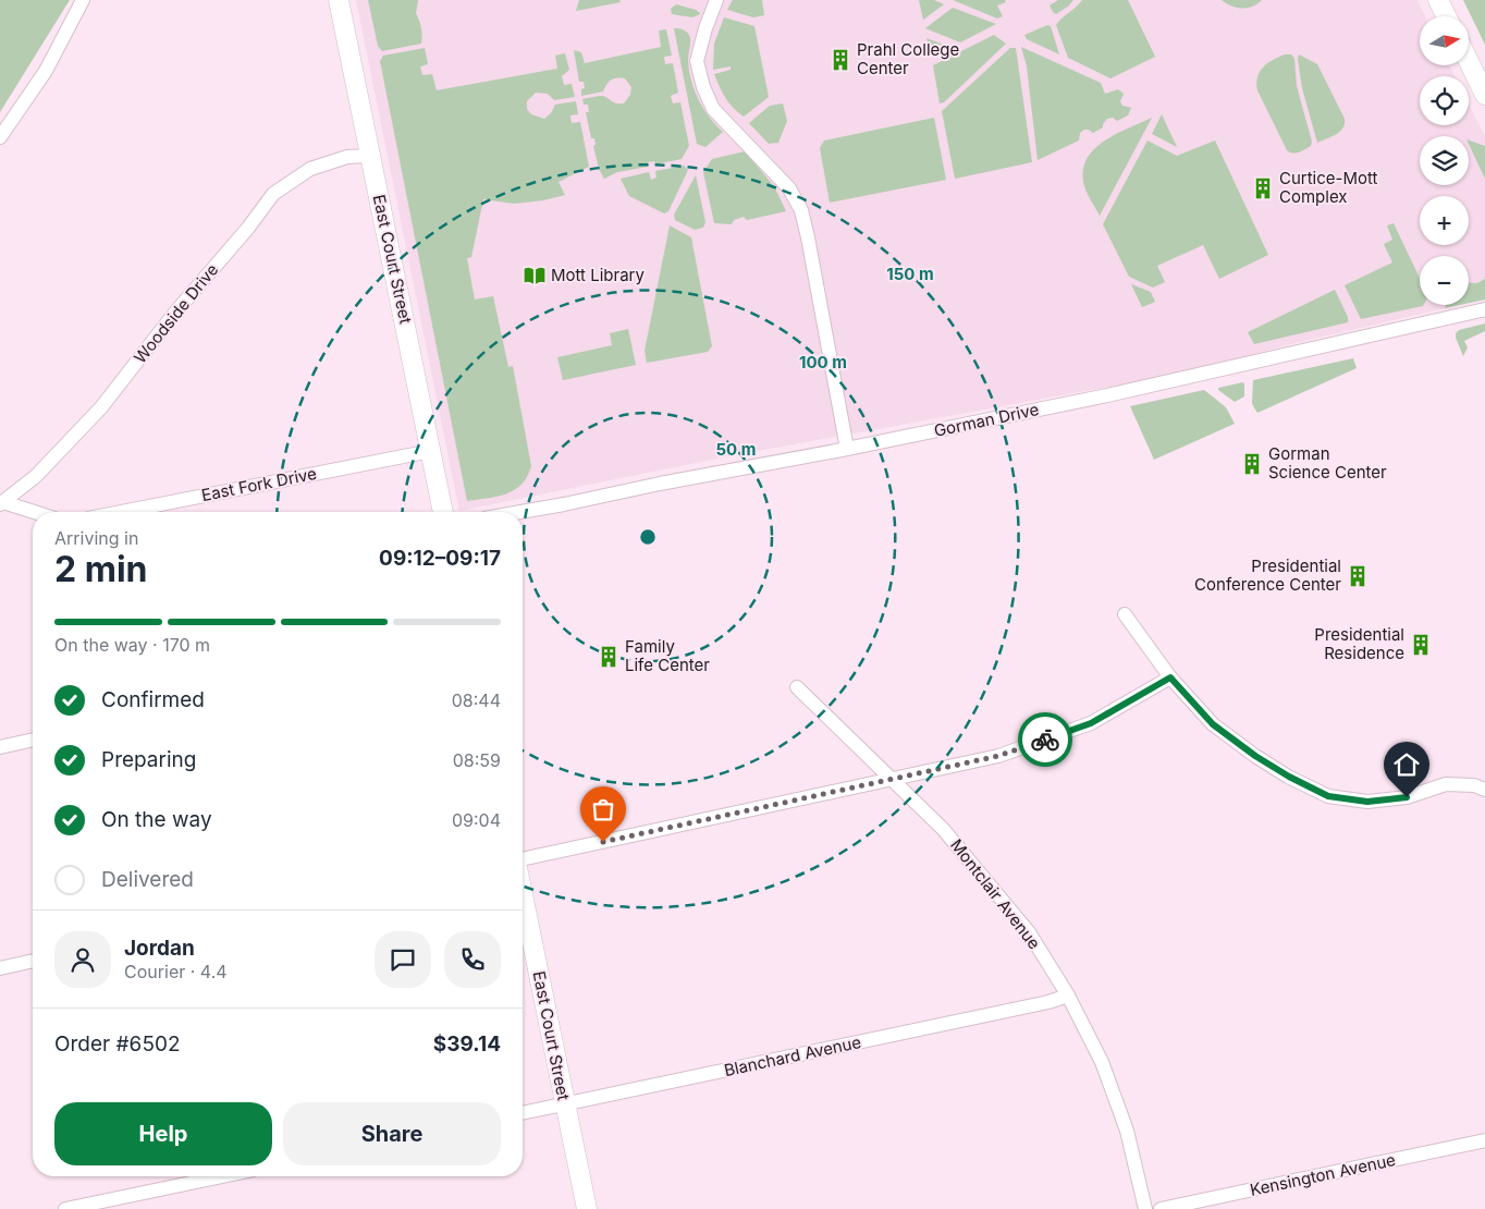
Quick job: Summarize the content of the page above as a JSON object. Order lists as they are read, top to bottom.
{
  "streets": {
    "main road": ["East Court Street"],
    "street": [
      "Woodside Drive",
      "Gorman Drive",
      "East Fork Drive",
      "Montclair Avenue",
      "Blanchard Avenue",
      "Kensington Avenue"
    ]
  },
  "crossings": [
    ["East Court Street", "Woodside Drive"],
    ["East Court Street", "East Fork Drive"],
    ["East Court Street", "Blanchard Avenue"],
    ["Montclair Avenue", "Blanchard Avenue"]
  ],
  "places": {
    "building": [
      "Prahl College Center",
      "Curtice-Mott Complex",
      "Gorman Science Center",
      "Presidential Conference Center",
      "Presidential Residence",
      "Family Life Center"
    ],
    "library": ["Mott Library"]
  },
  "north": "right",
  "page": {
    "map_buttons": ["+", "−"],
    "heading": ["2 min", "Arriving in", "09:12–09:17"],
    "panel": [
      "Jordan",
      "Courier · 4.4",
      "Order #6502",
      "$39.14"
    ],
    "bar": "On the way · 170 m",
    "list": [
      ["Confirmed", "08:44"],
      ["Preparing", "08:59"],
      ["On the way", "09:04"],
      "Delivered"
    ],
    "buttons": ["Help", "Share"]
  },
  "rings": ["150 m", "100 m", "50 m"]
}
